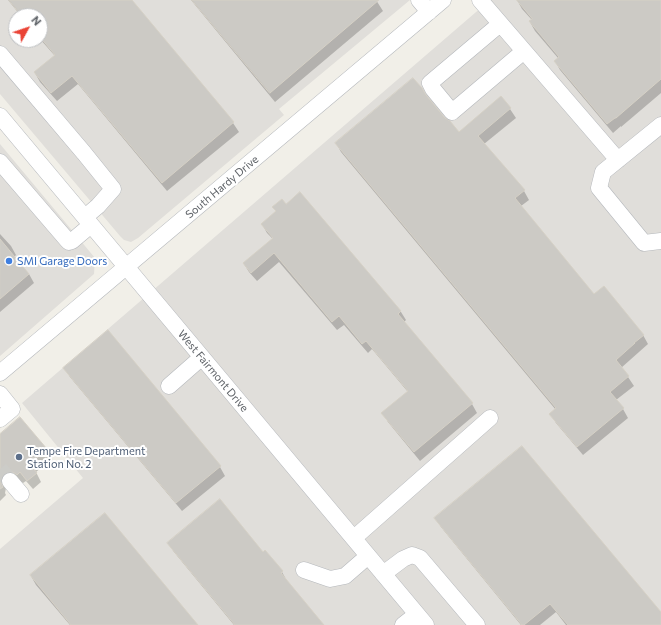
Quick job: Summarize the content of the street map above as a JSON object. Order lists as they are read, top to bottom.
{
  "streets": {
    "street": ["South Hardy Drive", "West Fairmont Drive"]
  },
  "crossings": [
    ["South Hardy Drive", "West Fairmont Drive"]
  ],
  "places": ["SMI Garage Doors", "Tempe Fire Department Station No. 2"],
  "north": "top right"
}
